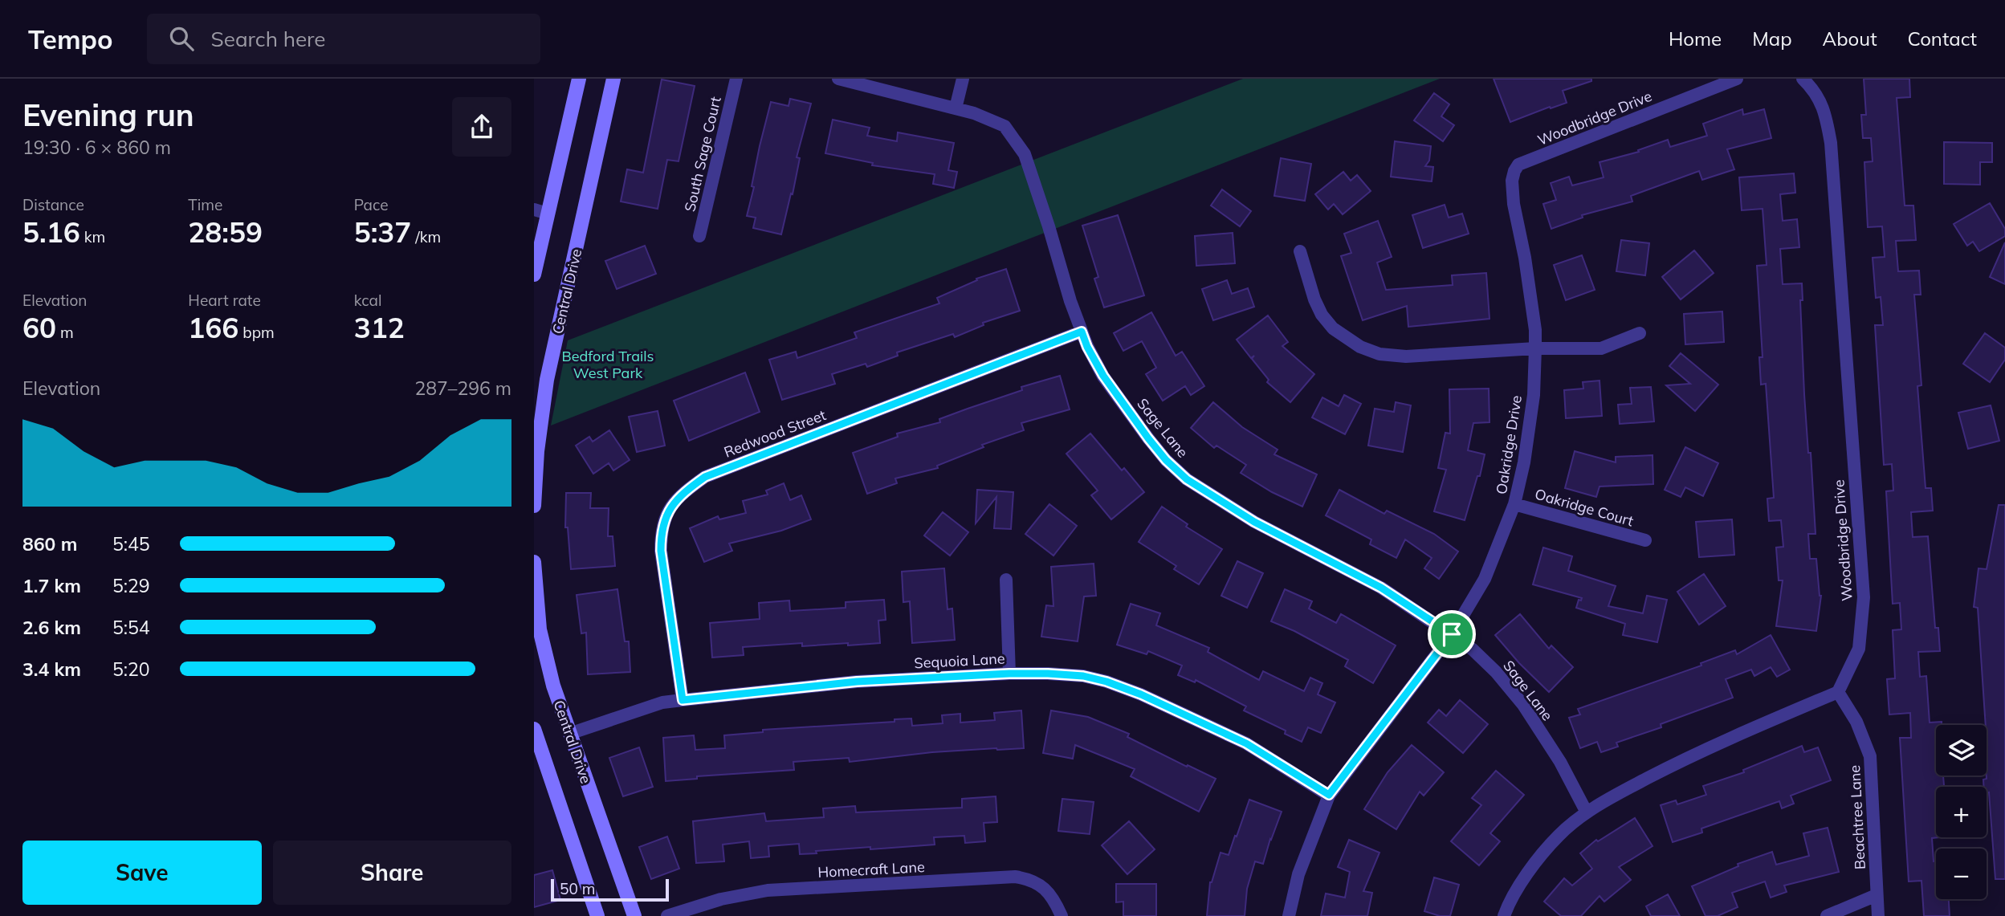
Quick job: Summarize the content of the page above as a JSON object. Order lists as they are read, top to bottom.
{
  "streets": {
    "main road": ["Central Drive"],
    "street": [
      "Woodbridge Drive",
      "South Sage Court",
      "Sage Lane",
      "Redwood Street",
      "Oakridge Drive",
      "Oakridge Court",
      "Sequoia Lane",
      "Beachtree Lane",
      "Homecraft Lane"
    ]
  },
  "crossings": [
    ["Woodbridge Drive", "Oakridge Drive"],
    ["Woodbridge Drive", "Beachtree Lane"],
    ["Central Drive", "Sequoia Lane"],
    ["Sage Lane", "Redwood Street"],
    ["Sage Lane", "Oakridge Drive"],
    ["Redwood Street", "Sequoia Lane"],
    ["Oakridge Drive", "Oakridge Court"],
    ["Oakridge Drive", "Sequoia Lane"]
  ],
  "parks": ["Bedford Trails West Park"],
  "scale_bar": "50 m",
  "page": {
    "header": "Tempo",
    "search": "Search here",
    "nav": [
      "Home",
      "Map",
      "About",
      "Contact"
    ],
    "heading": ["Evening run", "19:30 · 6 × 860 m"],
    "stats": [
      ["Distance", "5.16 km"],
      ["Time", "28:59"],
      ["Pace", "5:37 /km"],
      ["Elevation", "60 m"],
      ["Heart rate", "166 bpm"],
      ["kcal", "312"]
    ],
    "chart": ["Elevation", "287–296 m"],
    "list": [
      {
        "name": "860 m",
        "note": "5:45"
      },
      {
        "name": "1.7 km",
        "note": "5:29"
      },
      {
        "name": "2.6 km",
        "note": "5:54"
      },
      {
        "name": "3.4 km",
        "note": "5:20"
      }
    ],
    "map_buttons": ["+", "−"],
    "buttons": ["Save", "Share"],
    "scale": "50 m"
  }
}
